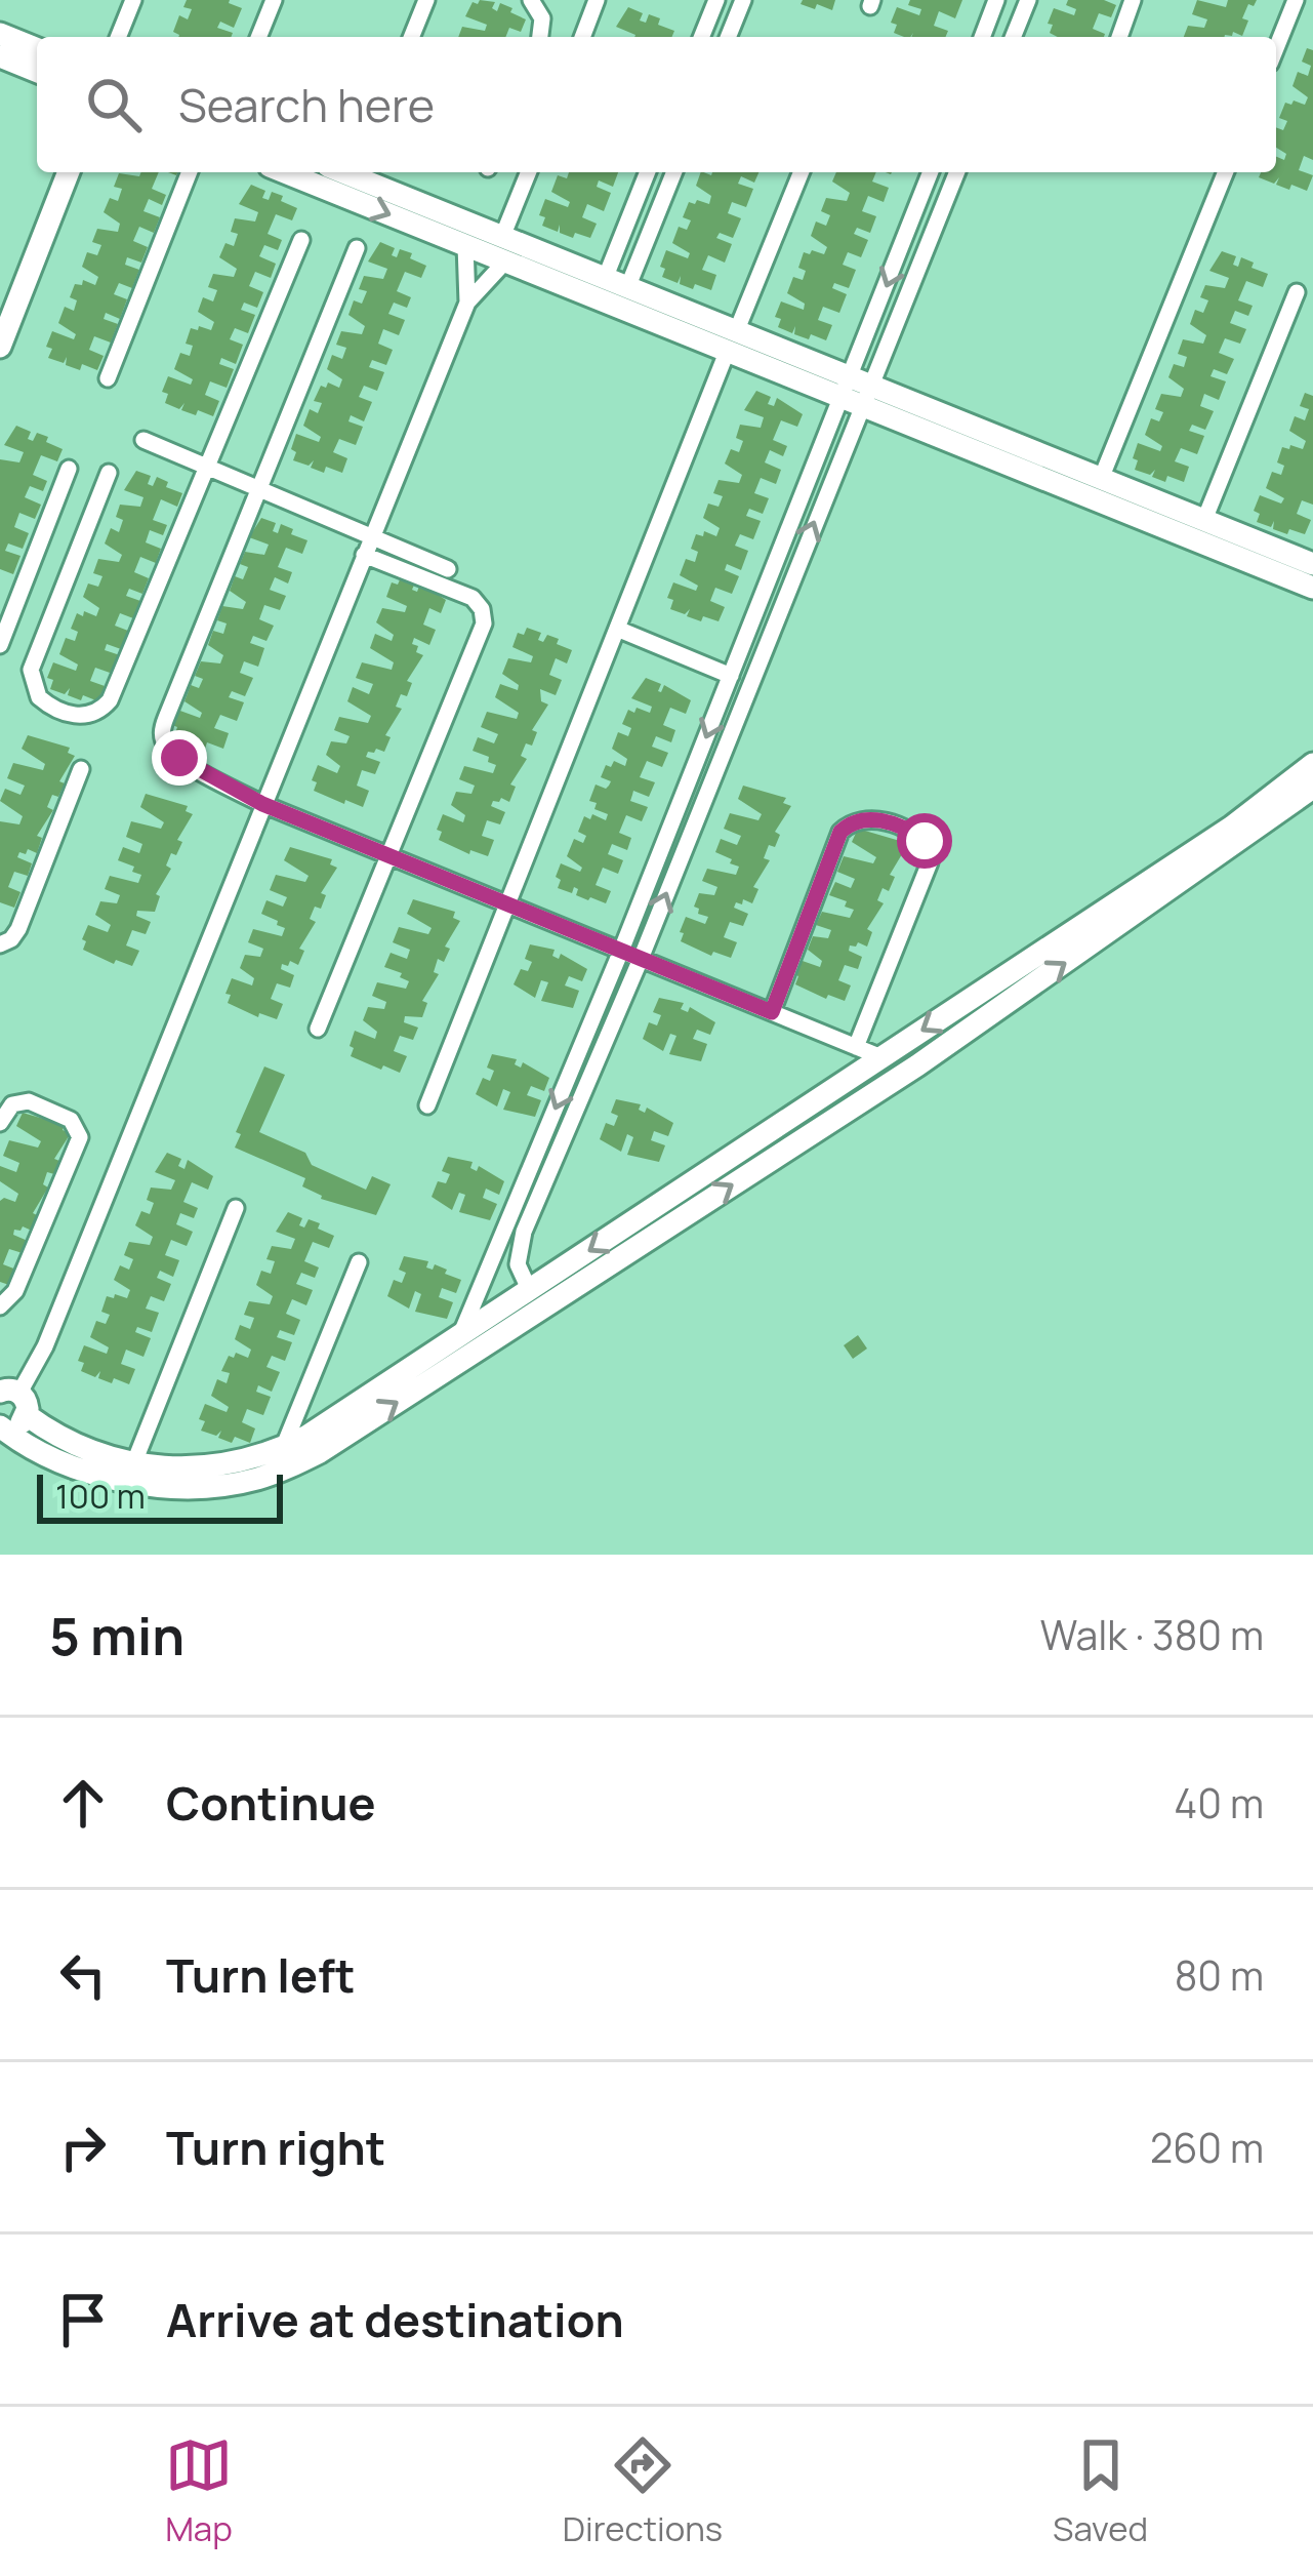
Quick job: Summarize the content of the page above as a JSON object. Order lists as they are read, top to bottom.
{
  "scale_bar": "100 m",
  "page": {
    "search": "Search here",
    "scale": "100 m",
    "heading": ["5 min", "Walk · 380 m"],
    "list": [
      ["Continue", "40 m"],
      ["Turn left", "80 m"],
      ["Turn right", "260 m"],
      "Arrive at destination"
    ],
    "nav": ["Map", "Directions", "Saved"]
  }
}
